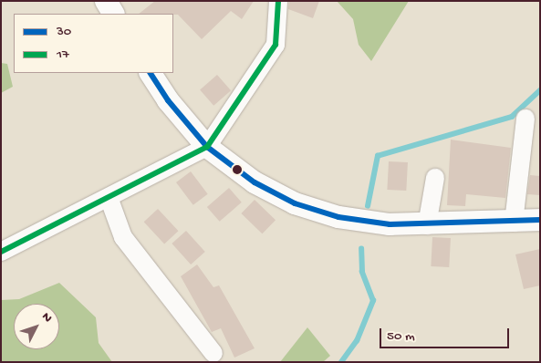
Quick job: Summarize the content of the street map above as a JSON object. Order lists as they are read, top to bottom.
{
  "lines": ["transit line 17", "transit line 30"],
  "legend": ["30", "17"],
  "scale_bar": "50 m",
  "north": "top right"
}
